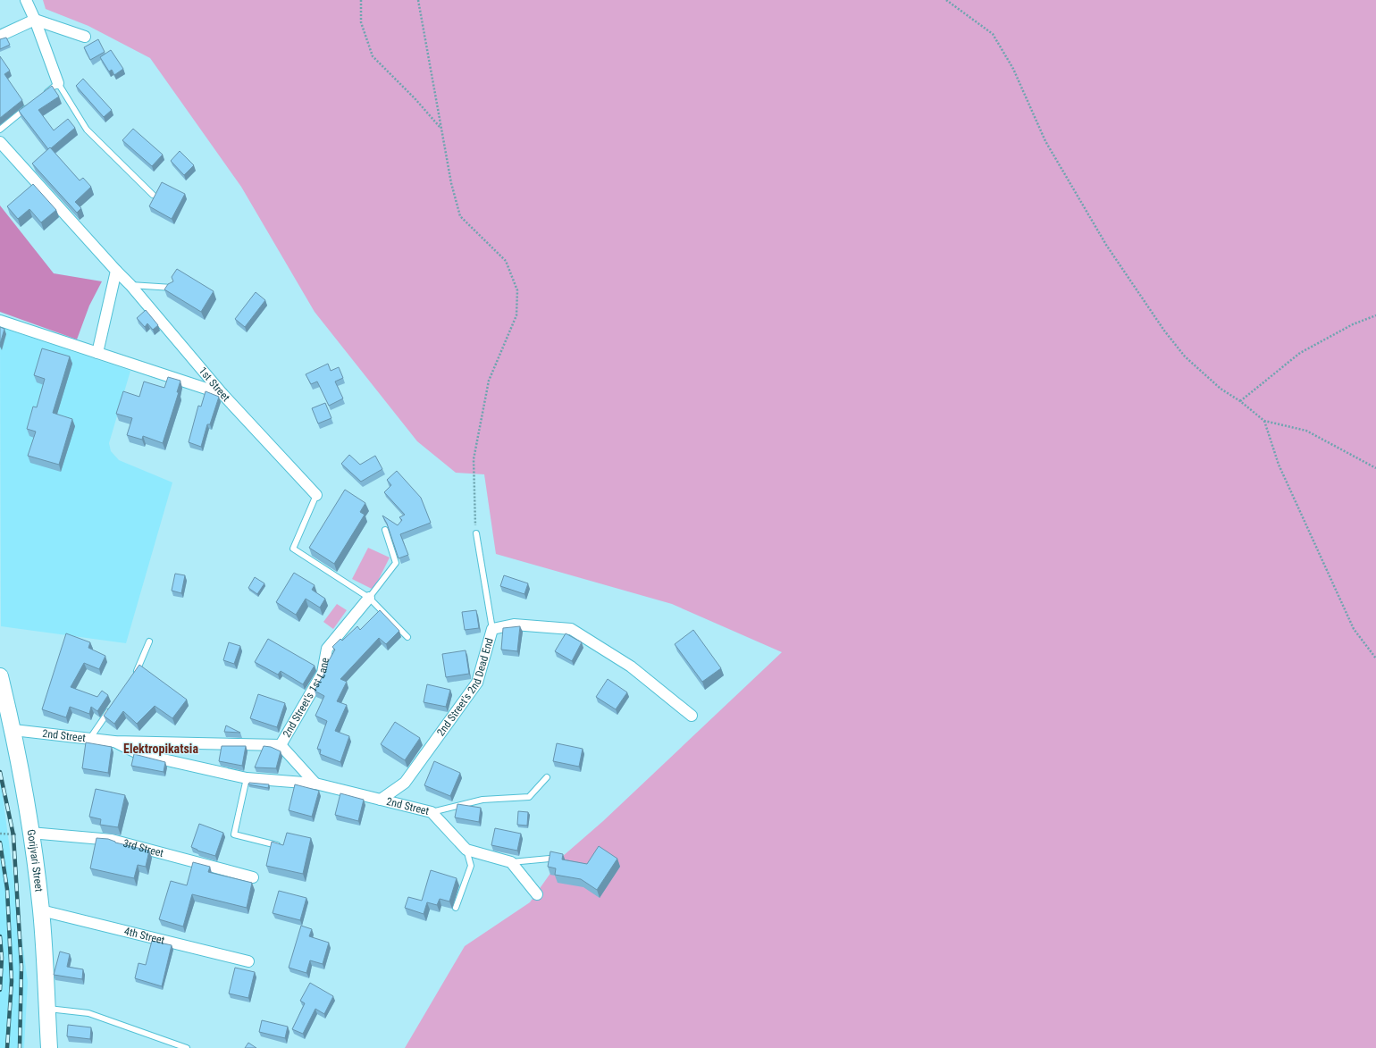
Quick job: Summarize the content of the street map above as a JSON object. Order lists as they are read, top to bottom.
{
  "streets": {
    "main road": ["Gorijvari Street"],
    "street": [
      "1st Street",
      "2nd Street's 2nd Dead End",
      "2nd Street's 1st Lane",
      "2nd Street",
      "3rd Street",
      "4th Street"
    ]
  },
  "crossings": [
    ["2nd Street's 2nd Dead End", "2nd Street"],
    ["2nd Street's 1st Lane", "2nd Street"],
    ["2nd Street", "Gorijvari Street"],
    ["3rd Street", "Gorijvari Street"],
    ["Gorijvari Street", "4th Street"]
  ],
  "districts": ["Elektropikatsia"]
}
